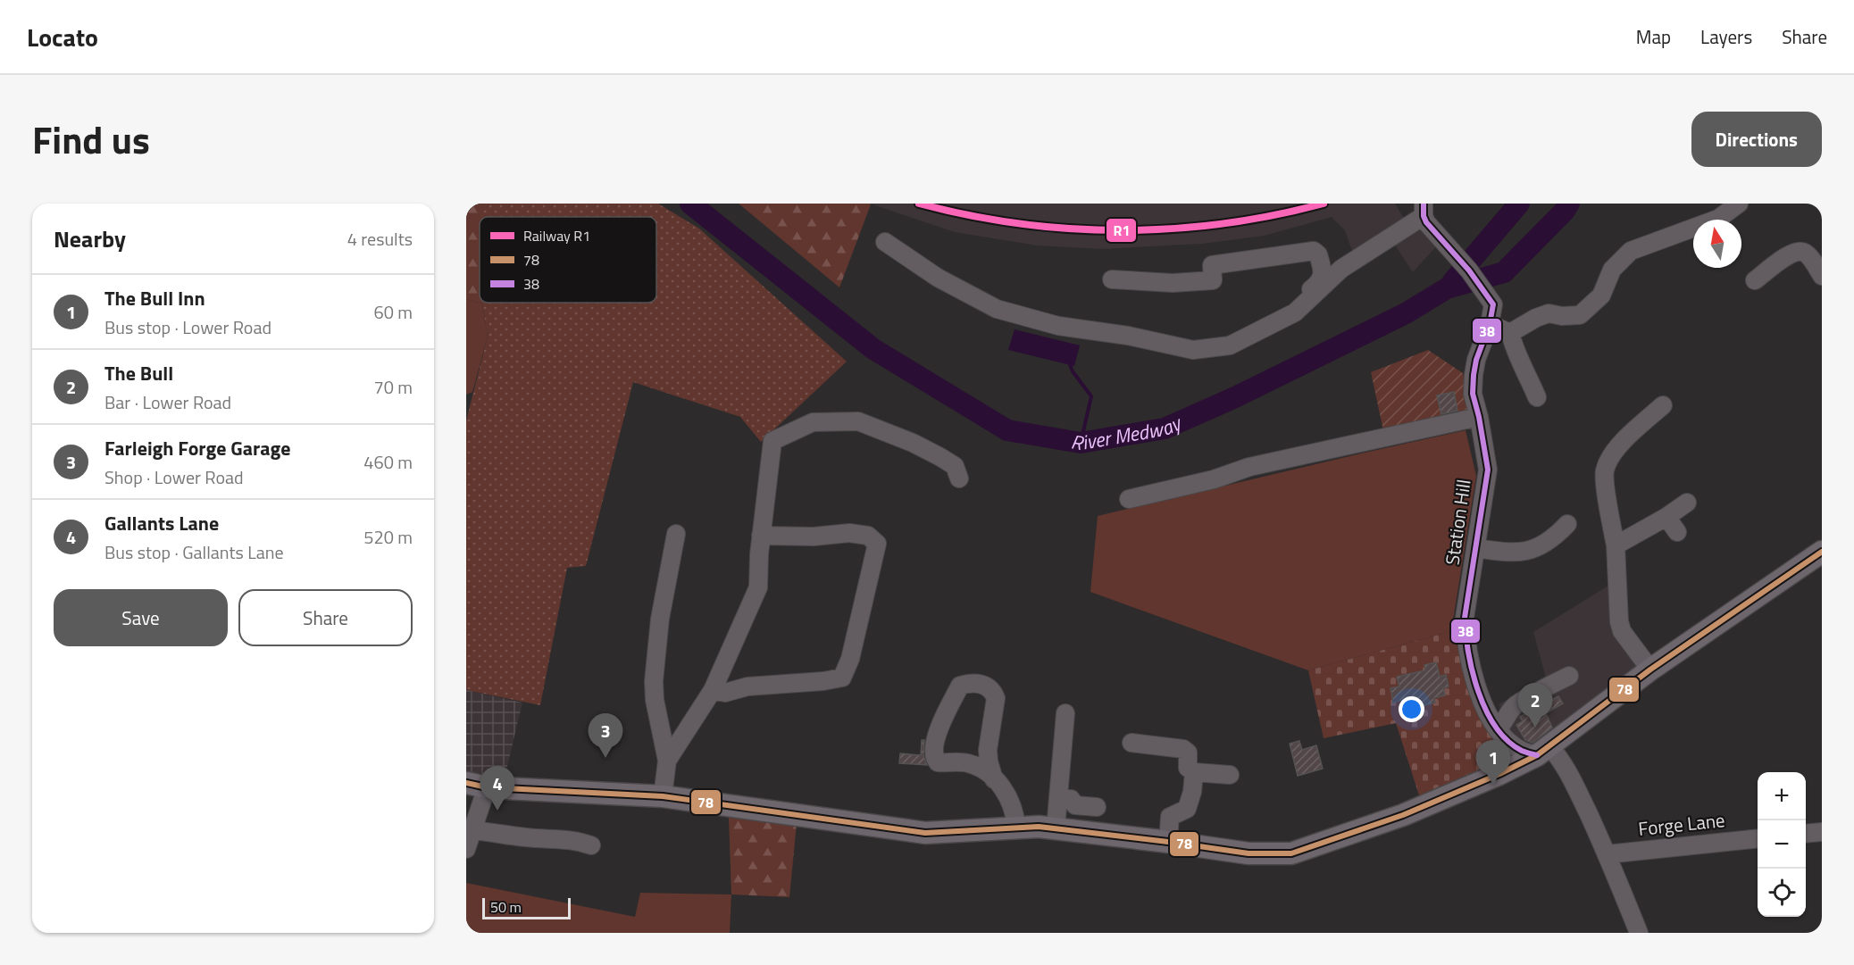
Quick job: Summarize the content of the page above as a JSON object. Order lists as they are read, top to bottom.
{
  "streets": {
    "street": ["Station Hill", "Forge Lane"]
  },
  "water": ["River Medway"],
  "lines": ["rail line R1", "transit line 38", "transit line 78"],
  "legend": ["Railway R1", "78", "38"],
  "scale_bar": "50 m",
  "north": "top",
  "page": {
    "header": "Locato",
    "nav": ["Map", "Layers", "Share"],
    "title": "Find us",
    "buttons": [
      "Directions",
      ["Save", "Share"]
    ],
    "heading": ["Nearby", "4 results"],
    "list": [
      {
        "mark": "1",
        "name": "The Bull Inn",
        "note": "Bus stop · Lower Road",
        "value": "60 m"
      },
      {
        "mark": "2",
        "name": "The Bull",
        "note": "Bar · Lower Road",
        "value": "70 m"
      },
      {
        "mark": "3",
        "name": "Farleigh Forge Garage",
        "note": "Shop · Lower Road",
        "value": "460 m"
      },
      {
        "mark": "4",
        "name": "Gallants Lane",
        "note": "Bus stop · Gallants Lane",
        "value": "520 m"
      }
    ],
    "pins": [
      "2",
      "3",
      "1",
      "4"
    ],
    "map_buttons": ["+", "−"],
    "scale": "50 m"
  }
}
